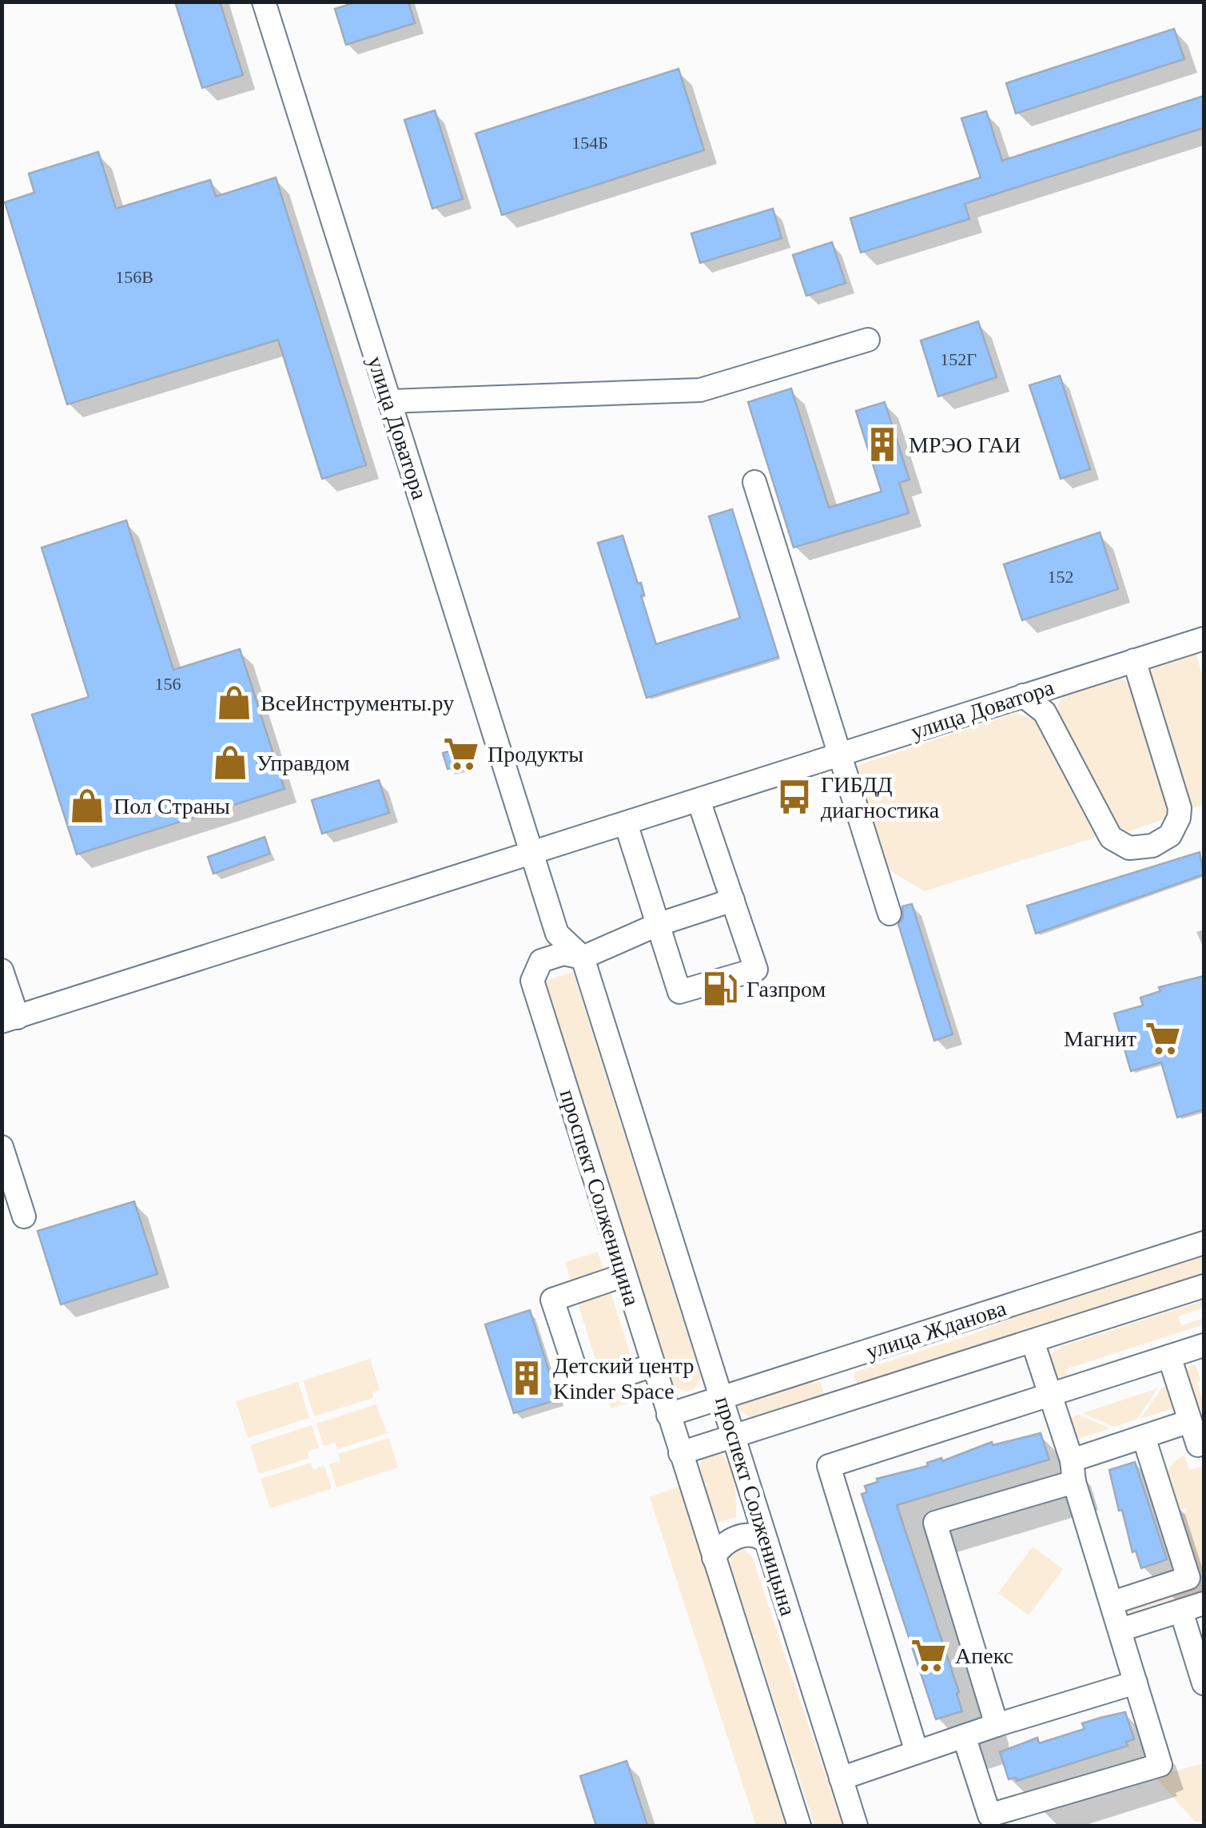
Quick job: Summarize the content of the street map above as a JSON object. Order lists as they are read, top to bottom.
{
  "streets": {
    "street": [
      "улица Доватора",
      "проспект Солженицина",
      "улица Жданова",
      "проспект Солженицына"
    ]
  },
  "crossings": [
    ["улица Доватора", "проспект Солженицына"],
    ["проспект Солженицина", "улица Жданова"],
    ["улица Жданова", "проспект Солженицына"]
  ],
  "places": {
    "building": ["МРЭО ГАИ", "Детский центр Kinder Space"],
    "shop": ["ВсеИнструменты.ру", "Управдом", "Пол Страны"],
    "supermarket": ["Продукты", "Магнит", "Апекс"],
    "bus stop": ["ГИБДД диагностика"],
    "fuel station": ["Газпром"]
  },
  "house_numbers": [
    "154Б",
    "156В",
    "152Г",
    "152",
    "156"
  ]
}
